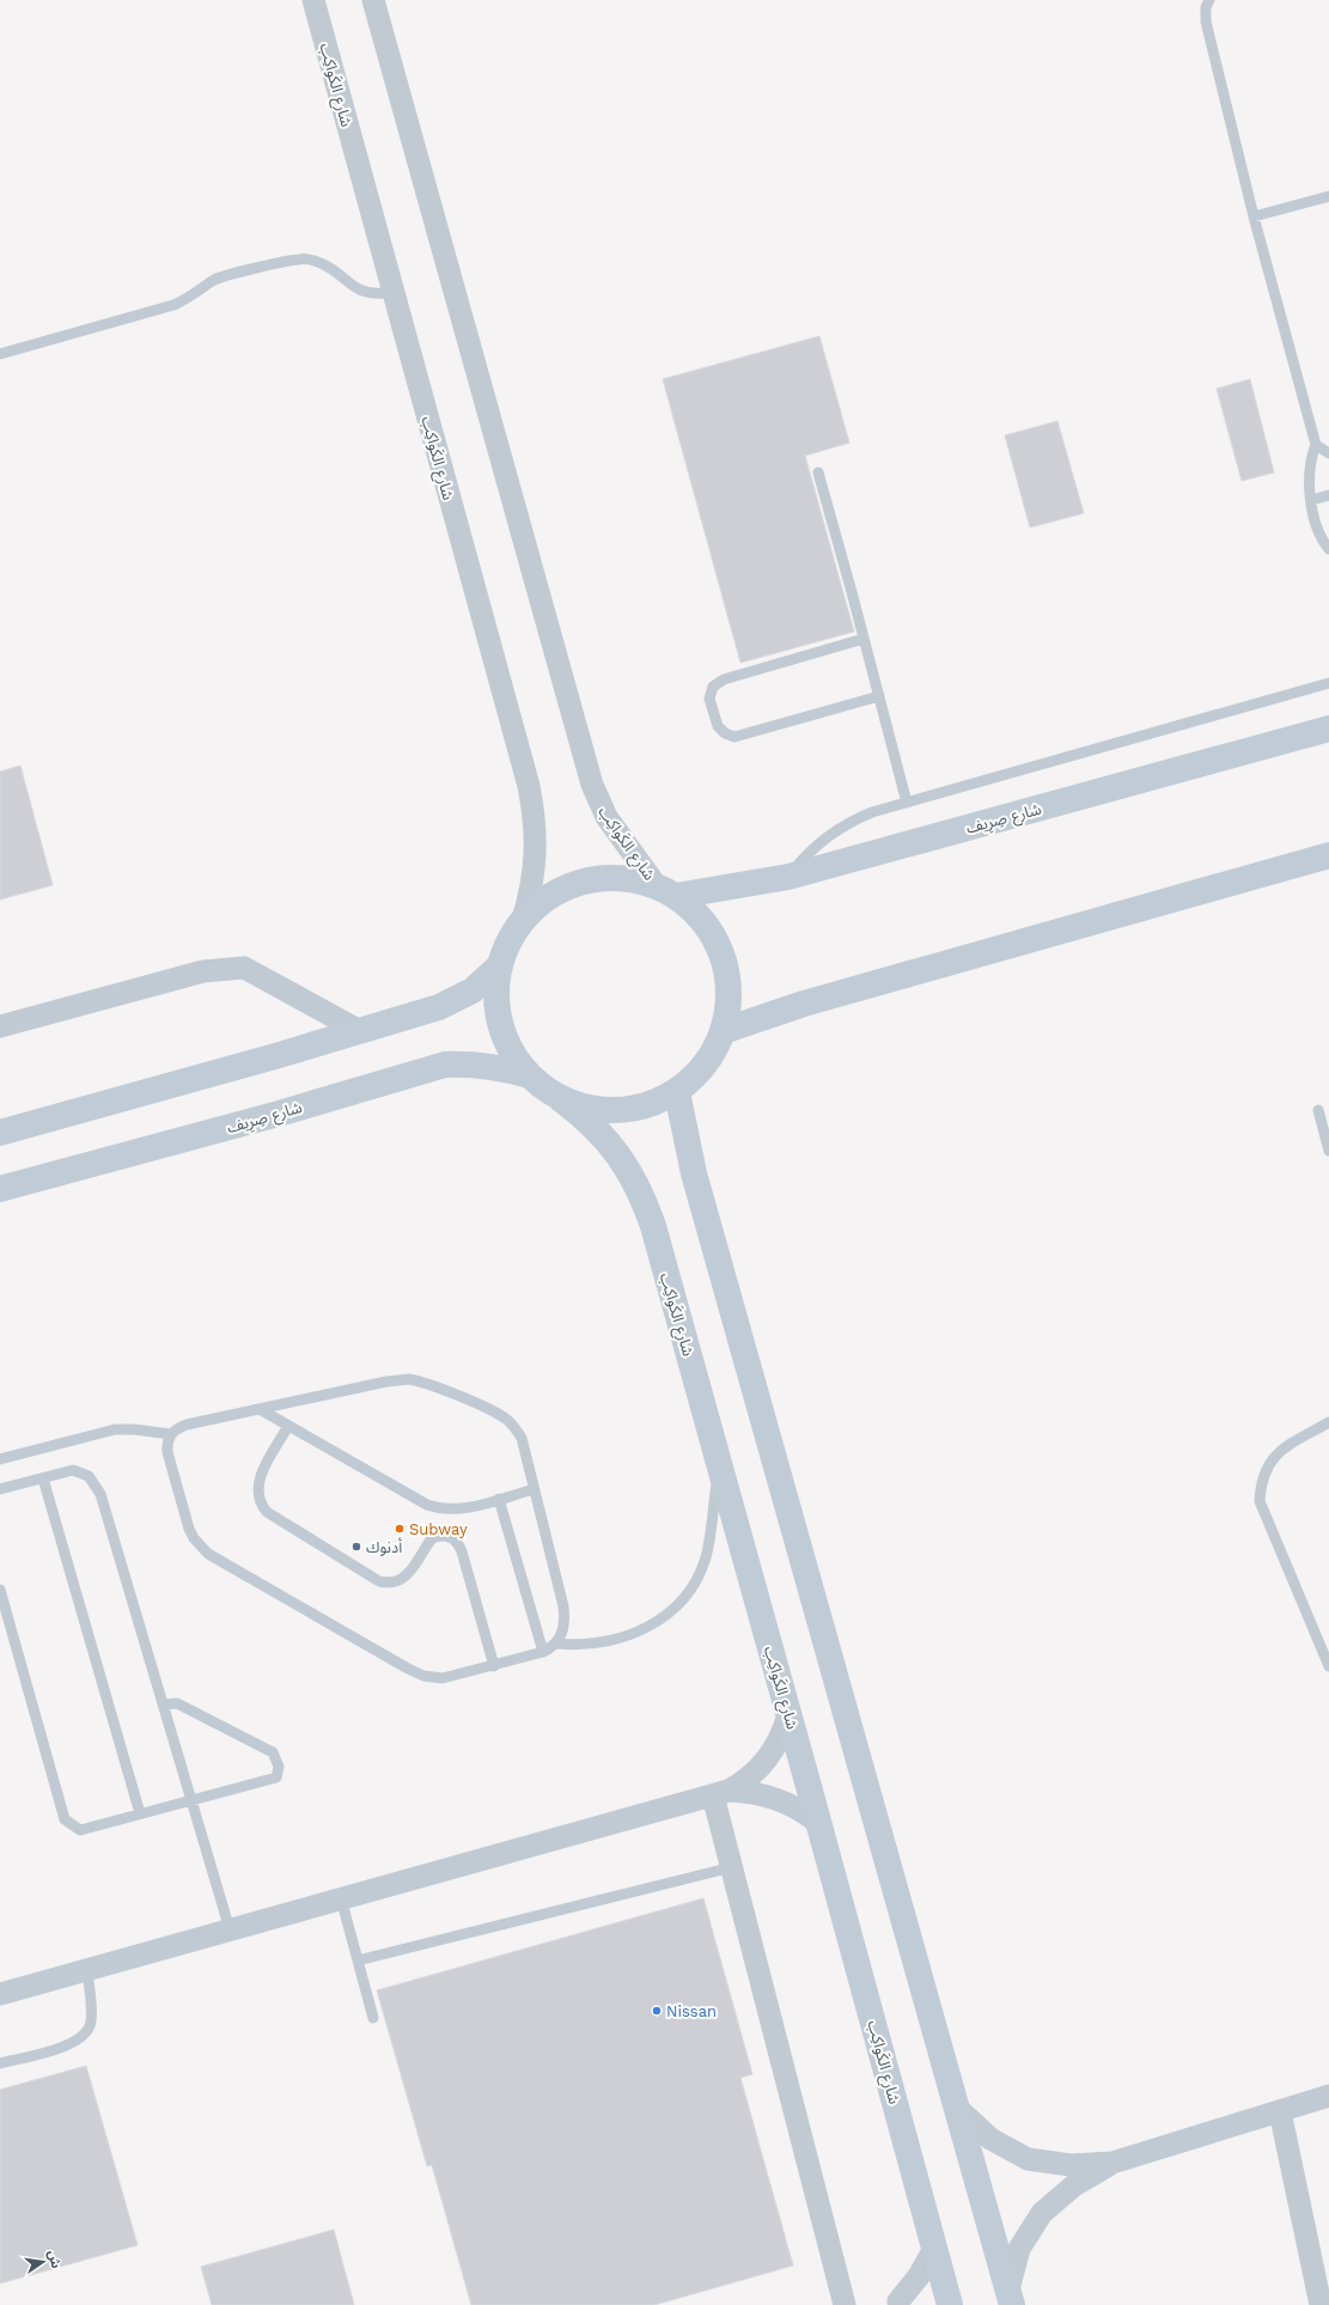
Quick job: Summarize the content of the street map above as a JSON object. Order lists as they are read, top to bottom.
{
  "streets": {
    "main road": ["شارع الكَواكِب", "شارع صِرِيف"]
  },
  "crossings": [
    ["شارع الكَواكِب", "شارع صِرِيف"]
  ],
  "places": ["Subway", "أدنوك", "Nissan"],
  "north": "right"
}
